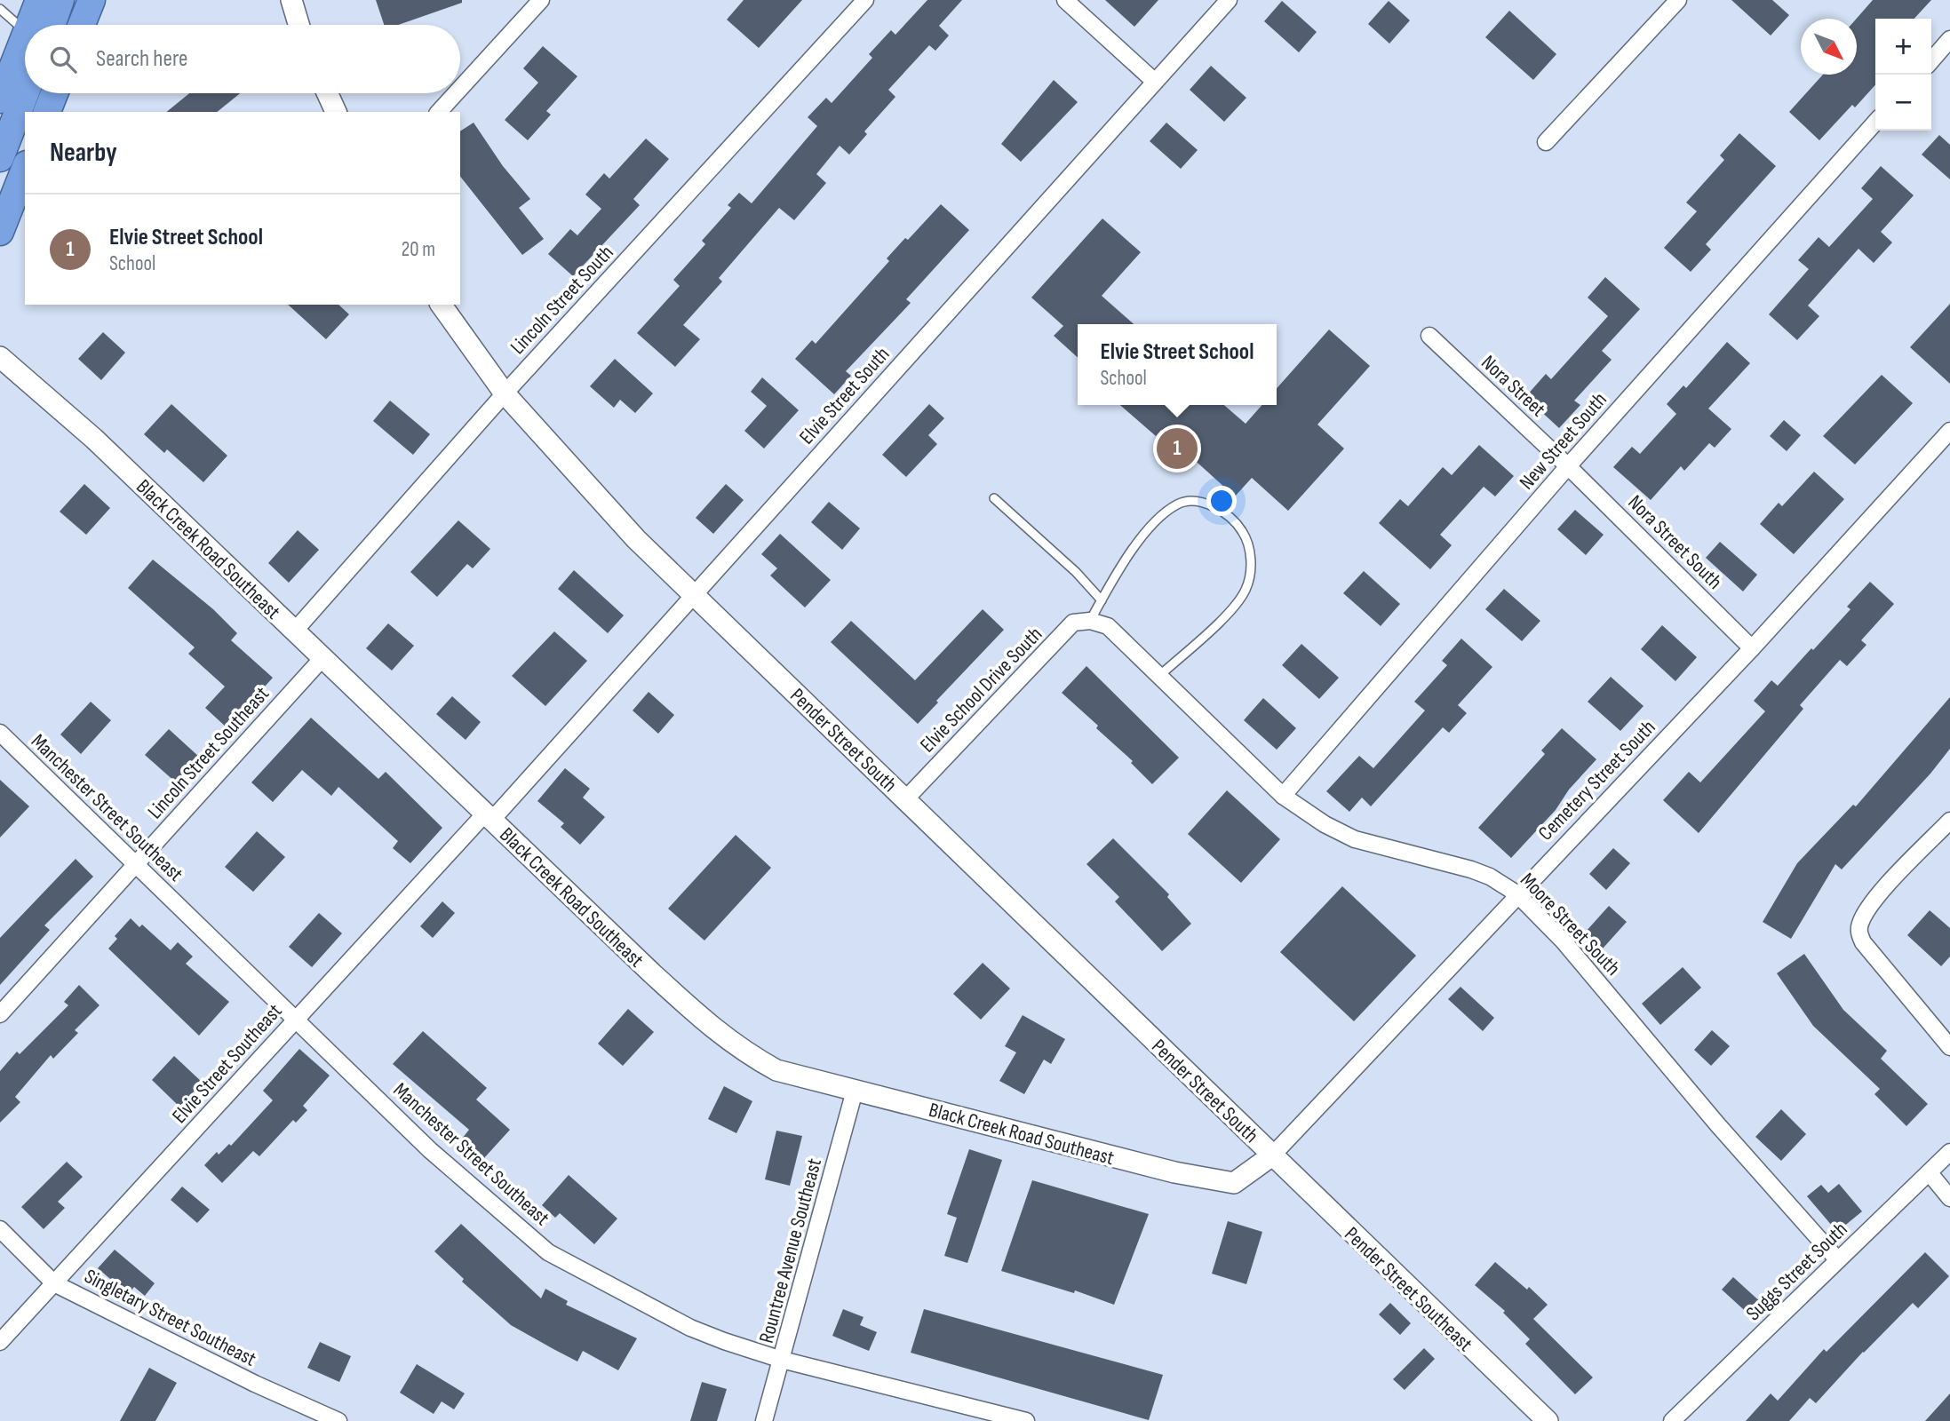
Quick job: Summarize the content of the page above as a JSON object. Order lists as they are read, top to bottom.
{
  "streets": {
    "street": [
      "Lincoln Street South",
      "Nora Street",
      "Elvie Street South",
      "New Street South",
      "Nora Street South",
      "Black Creek Road Southeast",
      "Elvie School Drive South",
      "Pender Street South",
      "Lincoln Street Southeast",
      "Cemetery Street South",
      "Manchester Street Southeast",
      "Moore Street South",
      "Elvie Street Southeast",
      "Rountree Avenue Southeast",
      "Suggs Street South",
      "Pender Street Southeast",
      "Singletary Street Southeast"
    ]
  },
  "crossings": [
    ["Lincoln Street South", "Black Creek Road Southeast"],
    ["Lincoln Street South", "Pender Street South"],
    ["Nora Street", "New Street South"],
    ["Nora Street", "Nora Street South"],
    ["Elvie Street South", "Black Creek Road Southeast"],
    ["Elvie Street South", "Pender Street South"],
    ["Elvie Street South", "Elvie Street Southeast"],
    ["New Street South", "Nora Street South"],
    ["New Street South", "Moore Street South"],
    ["Nora Street South", "Cemetery Street South"],
    ["Black Creek Road Southeast", "Pender Street South"],
    ["Black Creek Road Southeast", "Lincoln Street Southeast"],
    ["Black Creek Road Southeast", "Cemetery Street South"],
    ["Black Creek Road Southeast", "Elvie Street Southeast"],
    ["Black Creek Road Southeast", "Rountree Avenue Southeast"],
    ["Black Creek Road Southeast", "Pender Street Southeast"],
    ["Elvie School Drive South", "Pender Street South"],
    ["Elvie School Drive South", "Moore Street South"],
    ["Pender Street South", "Cemetery Street South"],
    ["Pender Street South", "Pender Street Southeast"],
    ["Lincoln Street Southeast", "Manchester Street Southeast"],
    ["Cemetery Street South", "Moore Street South"],
    ["Cemetery Street South", "Pender Street Southeast"],
    ["Manchester Street Southeast", "Elvie Street Southeast"],
    ["Manchester Street Southeast", "Rountree Avenue Southeast"],
    ["Moore Street South", "Suggs Street South"],
    ["Elvie Street Southeast", "Singletary Street Southeast"]
  ],
  "north": "bottom right",
  "page": {
    "map_buttons": ["+", "−"],
    "search": "Search here",
    "heading": "Nearby",
    "list": [
      {
        "mark": "1",
        "name": "Elvie Street School",
        "note": "School",
        "value": "20 m"
      }
    ],
    "popup": ["Elvie Street School", "School"],
    "pins": "1"
  }
}
